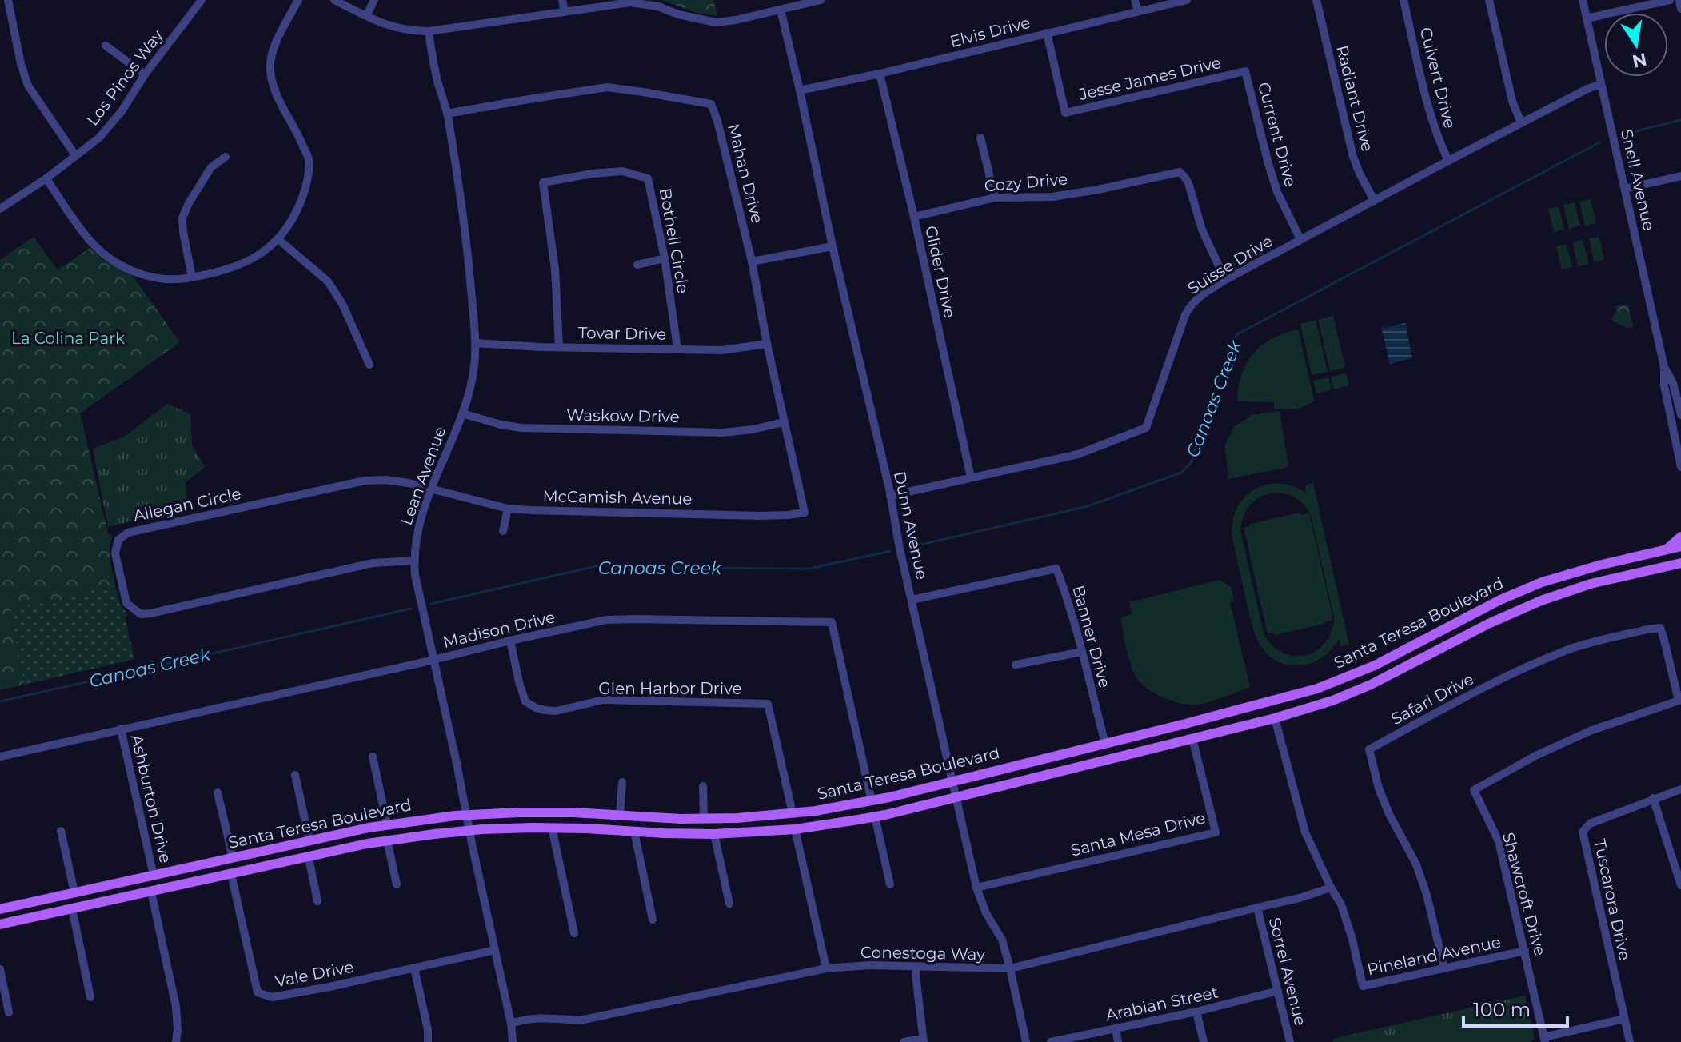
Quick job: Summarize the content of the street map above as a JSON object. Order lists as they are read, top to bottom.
{
  "streets": {
    "main road": ["Santa Teresa Boulevard"],
    "street": [
      "Elvis Drive",
      "Los Pinos Way",
      "Culvert Drive",
      "Jesse James Drive",
      "Radiant Drive",
      "Current Drive",
      "Mahan Drive",
      "Snell Avenue",
      "Cozy Drive",
      "Bothell Circle",
      "Suisse Drive",
      "Glider Drive",
      "Tovar Drive",
      "Waskow Drive",
      "Lean Avenue",
      "McCamish Avenue",
      "Allegan Circle",
      "Dunn Avenue",
      "Madison Drive",
      "Banner Drive",
      "Glen Harbor Drive",
      "Safari Drive",
      "Ashburton Drive",
      "Santa Mesa Drive",
      "Shawcroft Drive",
      "Tuscarora Drive",
      "Conestoga Way",
      "Pineland Avenue",
      "Sorrel Avenue",
      "Vale Drive",
      "Arabian Street"
    ]
  },
  "crossings": [
    ["Elvis Drive", "Jesse James Drive"],
    ["Elvis Drive", "Glider Drive"],
    ["Elvis Drive", "Dunn Avenue"],
    ["Culvert Drive", "Suisse Drive"],
    ["Jesse James Drive", "Current Drive"],
    ["Radiant Drive", "Suisse Drive"],
    ["Current Drive", "Suisse Drive"],
    ["Mahan Drive", "Tovar Drive"],
    ["Mahan Drive", "Waskow Drive"],
    ["Mahan Drive", "Lean Avenue"],
    ["Mahan Drive", "McCamish Avenue"],
    ["Snell Avenue", "Suisse Drive"],
    ["Cozy Drive", "Suisse Drive"],
    ["Cozy Drive", "Glider Drive"],
    ["Bothell Circle", "Tovar Drive"],
    ["Suisse Drive", "Glider Drive"],
    ["Suisse Drive", "Dunn Avenue"],
    ["Tovar Drive", "Lean Avenue"],
    ["Waskow Drive", "Lean Avenue"],
    ["Lean Avenue", "McCamish Avenue"],
    ["Lean Avenue", "Allegan Circle"],
    ["Lean Avenue", "Santa Teresa Boulevard"],
    ["Lean Avenue", "Madison Drive"],
    ["Lean Avenue", "Conestoga Way"],
    ["Lean Avenue", "Vale Drive"],
    ["McCamish Avenue", "Allegan Circle"],
    ["Dunn Avenue", "Santa Teresa Boulevard"],
    ["Dunn Avenue", "Banner Drive"],
    ["Dunn Avenue", "Santa Mesa Drive"],
    ["Dunn Avenue", "Conestoga Way"],
    ["Santa Teresa Boulevard", "Madison Drive"],
    ["Santa Teresa Boulevard", "Banner Drive"],
    ["Santa Teresa Boulevard", "Glen Harbor Drive"],
    ["Santa Teresa Boulevard", "Ashburton Drive"],
    ["Santa Teresa Boulevard", "Santa Mesa Drive"],
    ["Santa Teresa Boulevard", "Pineland Avenue"],
    ["Santa Teresa Boulevard", "Vale Drive"],
    ["Madison Drive", "Glen Harbor Drive"],
    ["Madison Drive", "Ashburton Drive"],
    ["Safari Drive", "Shawcroft Drive"],
    ["Safari Drive", "Pineland Avenue"],
    ["Shawcroft Drive", "Pineland Avenue"],
    ["Conestoga Way", "Pineland Avenue"],
    ["Conestoga Way", "Sorrel Avenue"],
    ["Sorrel Avenue", "Arabian Street"]
  ],
  "water": ["Canoas Creek"],
  "parks": ["La Colina Park"],
  "scale_bar": "100 m",
  "north": "bottom"
}
